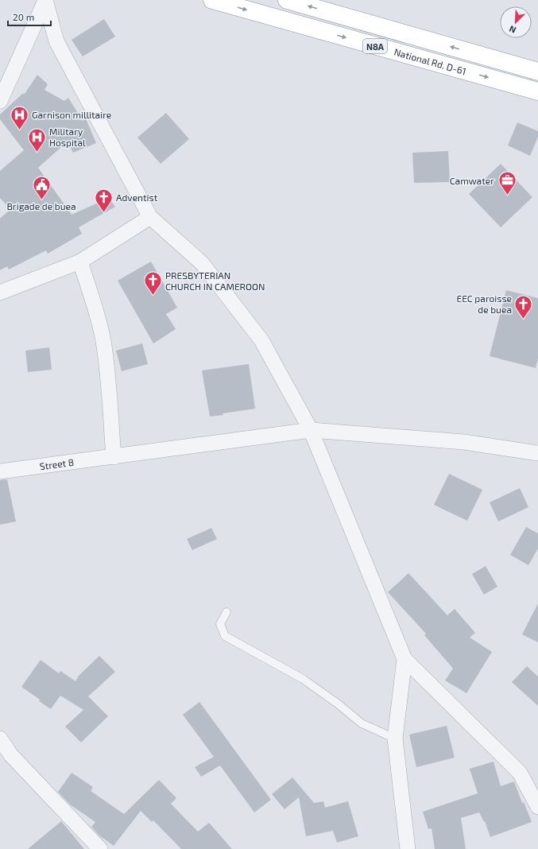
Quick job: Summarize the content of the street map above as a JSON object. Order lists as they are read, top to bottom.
{
  "streets": {
    "highway": ["N8A", "National Rd. D-61"],
    "street": ["Street 8"]
  },
  "places": {
    "hospital": ["Garnison millitaire", "Military Hospital"],
    "office": ["Camwater"],
    "public building": ["Brigade de buea"],
    "church": ["Adventist", "PRESBYTERIAN CHURCH IN CAMEROON", "EEC paroisse de buea"]
  },
  "scale_bar": "20 m",
  "north": "bottom left"
}
